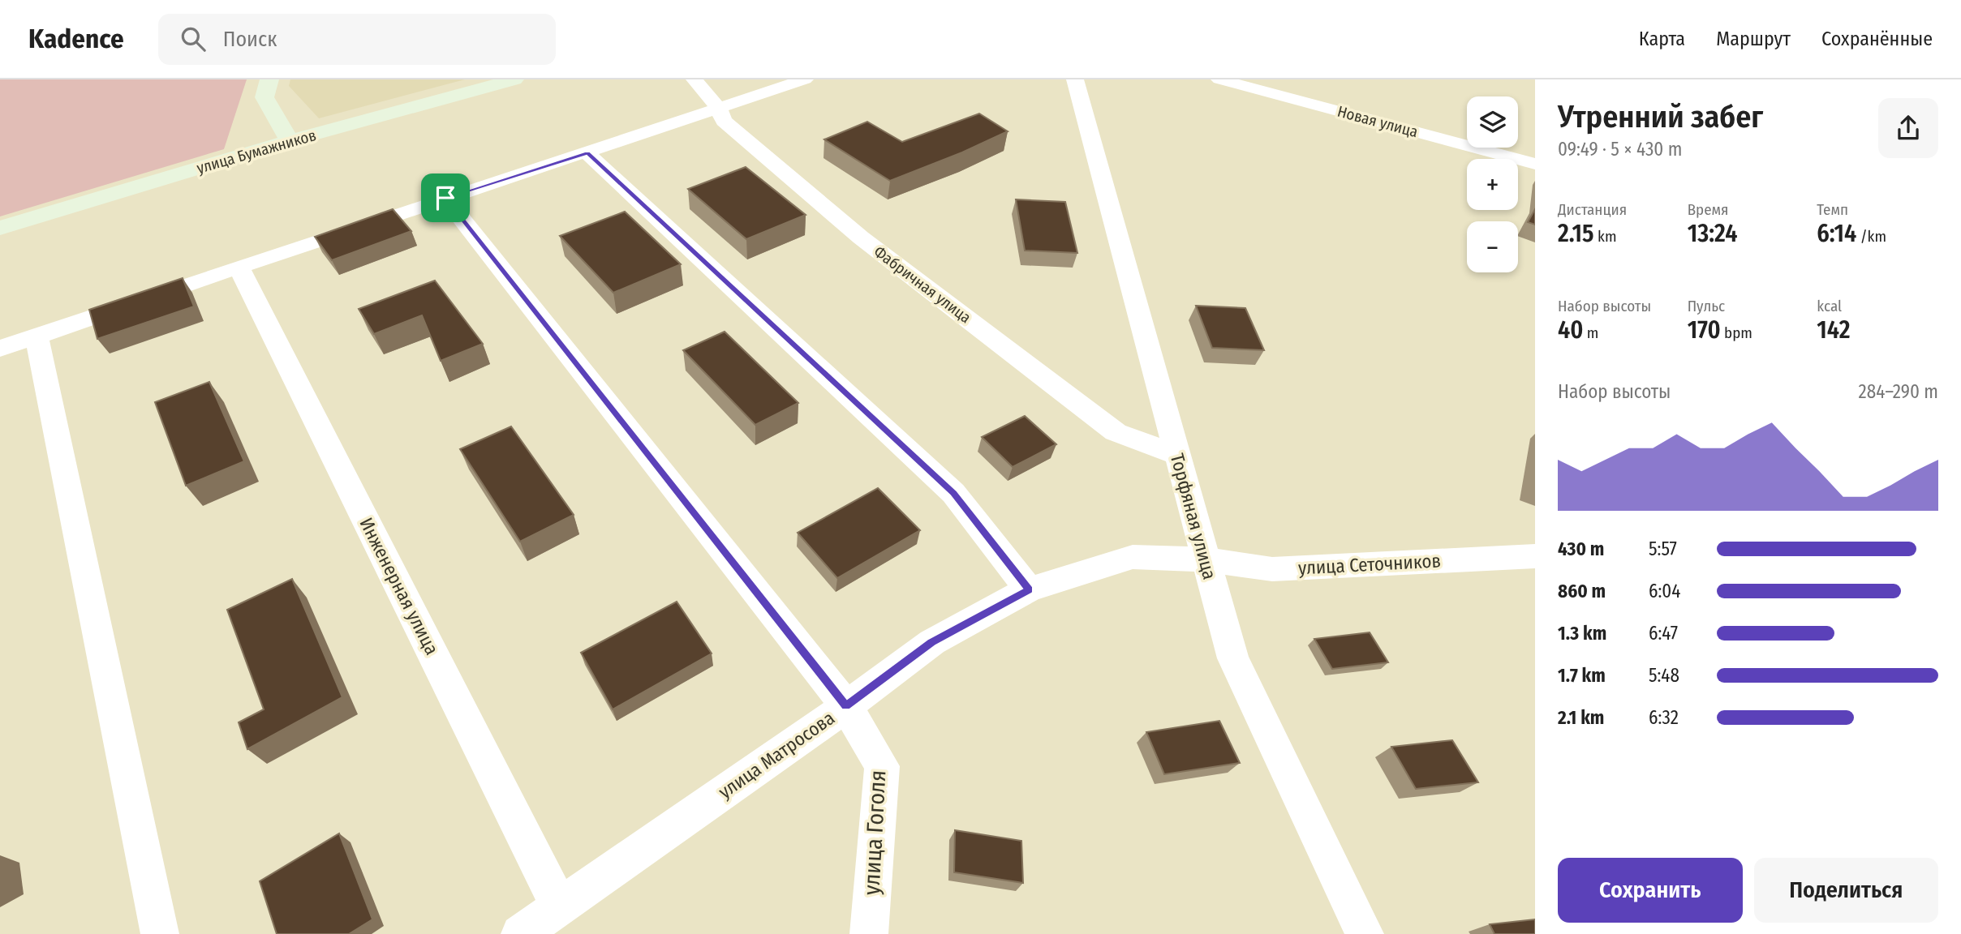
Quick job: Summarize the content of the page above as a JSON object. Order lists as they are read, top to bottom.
{
  "streets": {
    "main road": ["улица Бумажников"],
    "street": [
      "Новая улица",
      "Фабричная улица",
      "Торфяная улица",
      "улица Сеточников",
      "Инженерная улица",
      "улица Матросова",
      "улица Гоголя"
    ]
  },
  "crossings": [
    ["Фабричная улица", "Торфяная улица"],
    ["Торфяная улица", "улица Сеточников"],
    ["Торфяная улица", "улица Матросова"],
    ["улица Сеточников", "улица Матросова"],
    ["Инженерная улица", "улица Матросова"],
    ["улица Матросова", "улица Гоголя"]
  ],
  "page": {
    "header": "Kadence",
    "search": "Поиск",
    "nav": ["Карта", "Маршрут", "Сохранённые"],
    "heading": ["Утренний забег", "09:49 · 5 × 430 m"],
    "map_buttons": ["+", "−"],
    "stats": [
      ["Дистанция", "2.15 km"],
      ["Время", "13:24"],
      ["Темп", "6:14 /km"],
      ["Набор высоты", "40 m"],
      ["Пульс", "170 bpm"],
      ["kcal", "142"]
    ],
    "chart": ["Набор высоты", "284–290 m"],
    "list": [
      {
        "name": "430 m",
        "note": "5:57"
      },
      {
        "name": "860 m",
        "note": "6:04"
      },
      {
        "name": "1.3 km",
        "note": "6:47"
      },
      {
        "name": "1.7 km",
        "note": "5:48"
      },
      {
        "name": "2.1 km",
        "note": "6:32"
      }
    ],
    "buttons": ["Сохранить", "Поделиться"]
  }
}
